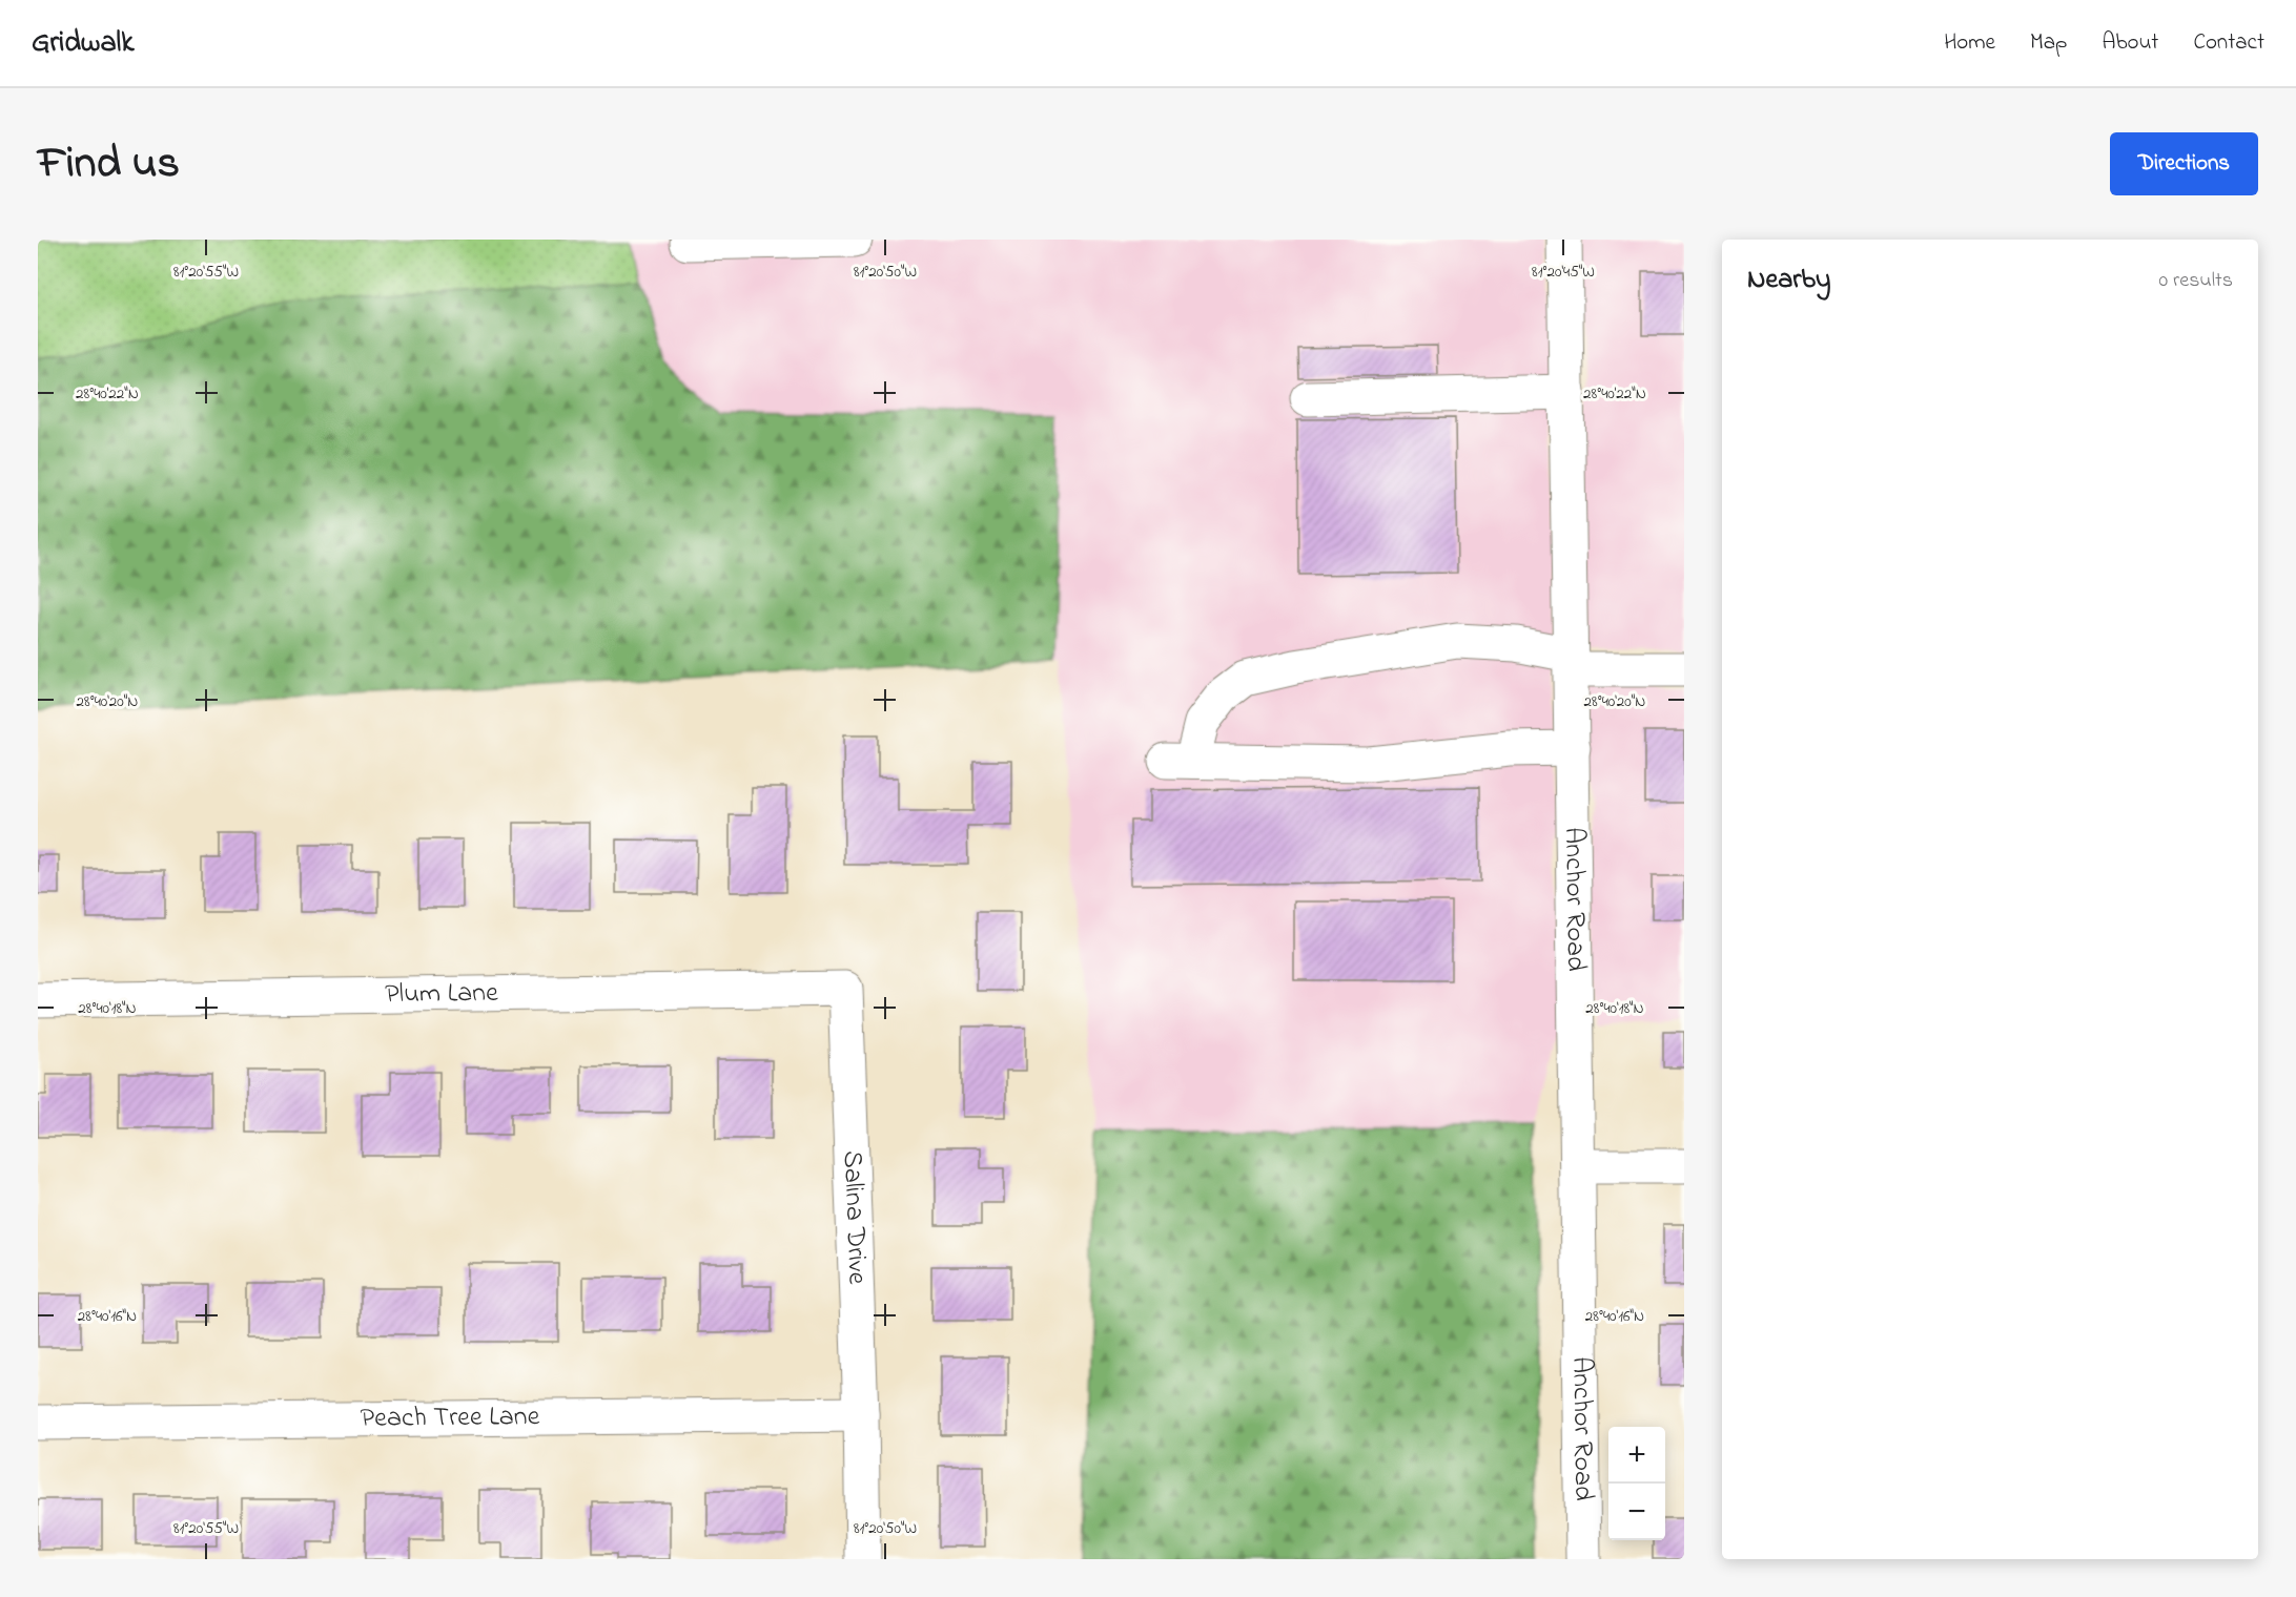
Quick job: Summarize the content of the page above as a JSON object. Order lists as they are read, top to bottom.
{
  "streets": {
    "street": [
      "Anchor Road",
      "Plum Lane",
      "Salina Drive",
      "Peach Tree Lane"
    ]
  },
  "crossings": [
    ["Plum Lane", "Salina Drive"],
    ["Salina Drive", "Peach Tree Lane"]
  ],
  "page": {
    "header": "Gridwalk",
    "nav": [
      "Home",
      "Map",
      "About",
      "Contact"
    ],
    "title": "Find us",
    "buttons": "Directions",
    "heading": ["Nearby", "0 results"],
    "map_buttons": ["+", "−"]
  },
  "coordinates": [
    "81°20'55\"W",
    "81°20'50\"W",
    "81°20'45\"W",
    "28°40'22\"N",
    "28°40'20\"N",
    "28°40'18\"N",
    "28°40'16\"N"
  ]
}
